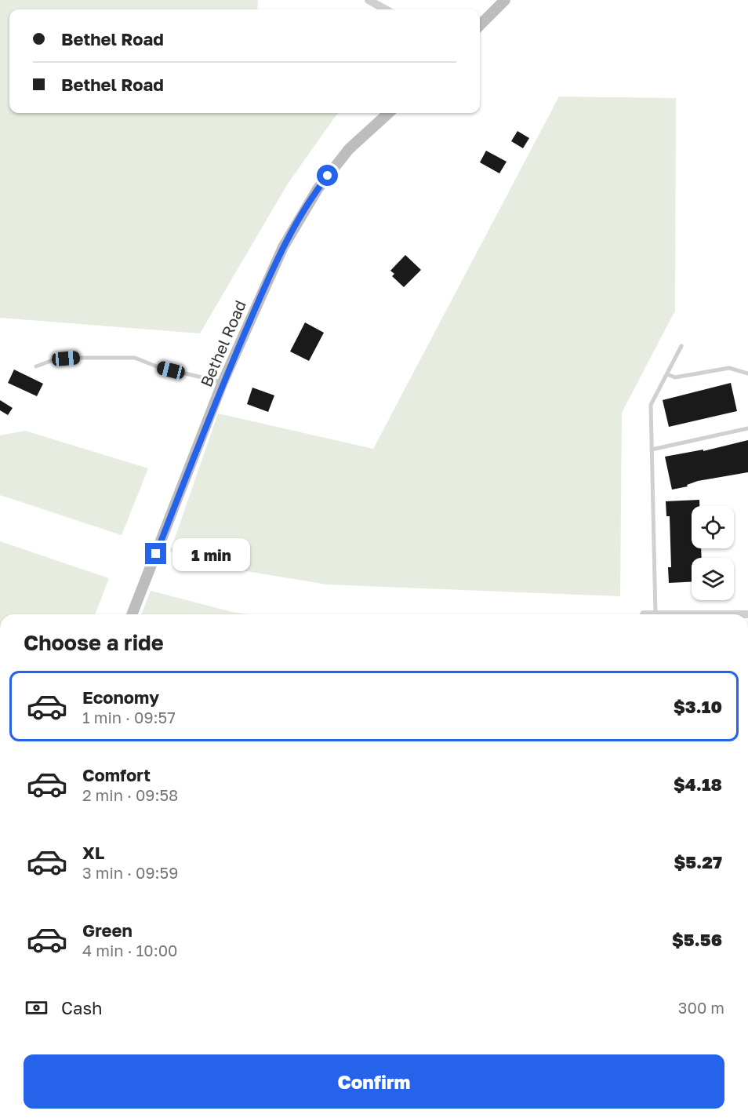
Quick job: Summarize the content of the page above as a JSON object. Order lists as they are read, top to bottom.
{
  "streets": {
    "main road": ["Bethel Road"]
  },
  "page": {
    "banner": ["Bethel Road", "Bethel Road"],
    "bubble": "1 min",
    "heading": "Choose a ride",
    "list": [
      {
        "name": "Economy",
        "note": "1 min · 09:57",
        "value": "$3.10"
      },
      {
        "name": "Comfort",
        "note": "2 min · 09:58",
        "value": "$4.18"
      },
      {
        "name": "XL",
        "note": "3 min · 09:59",
        "value": "$5.27"
      },
      {
        "name": "Green",
        "note": "4 min · 10:00",
        "value": "$5.56"
      }
    ],
    "pay": ["Cash", "300 m"],
    "buttons": "Confirm"
  }
}
